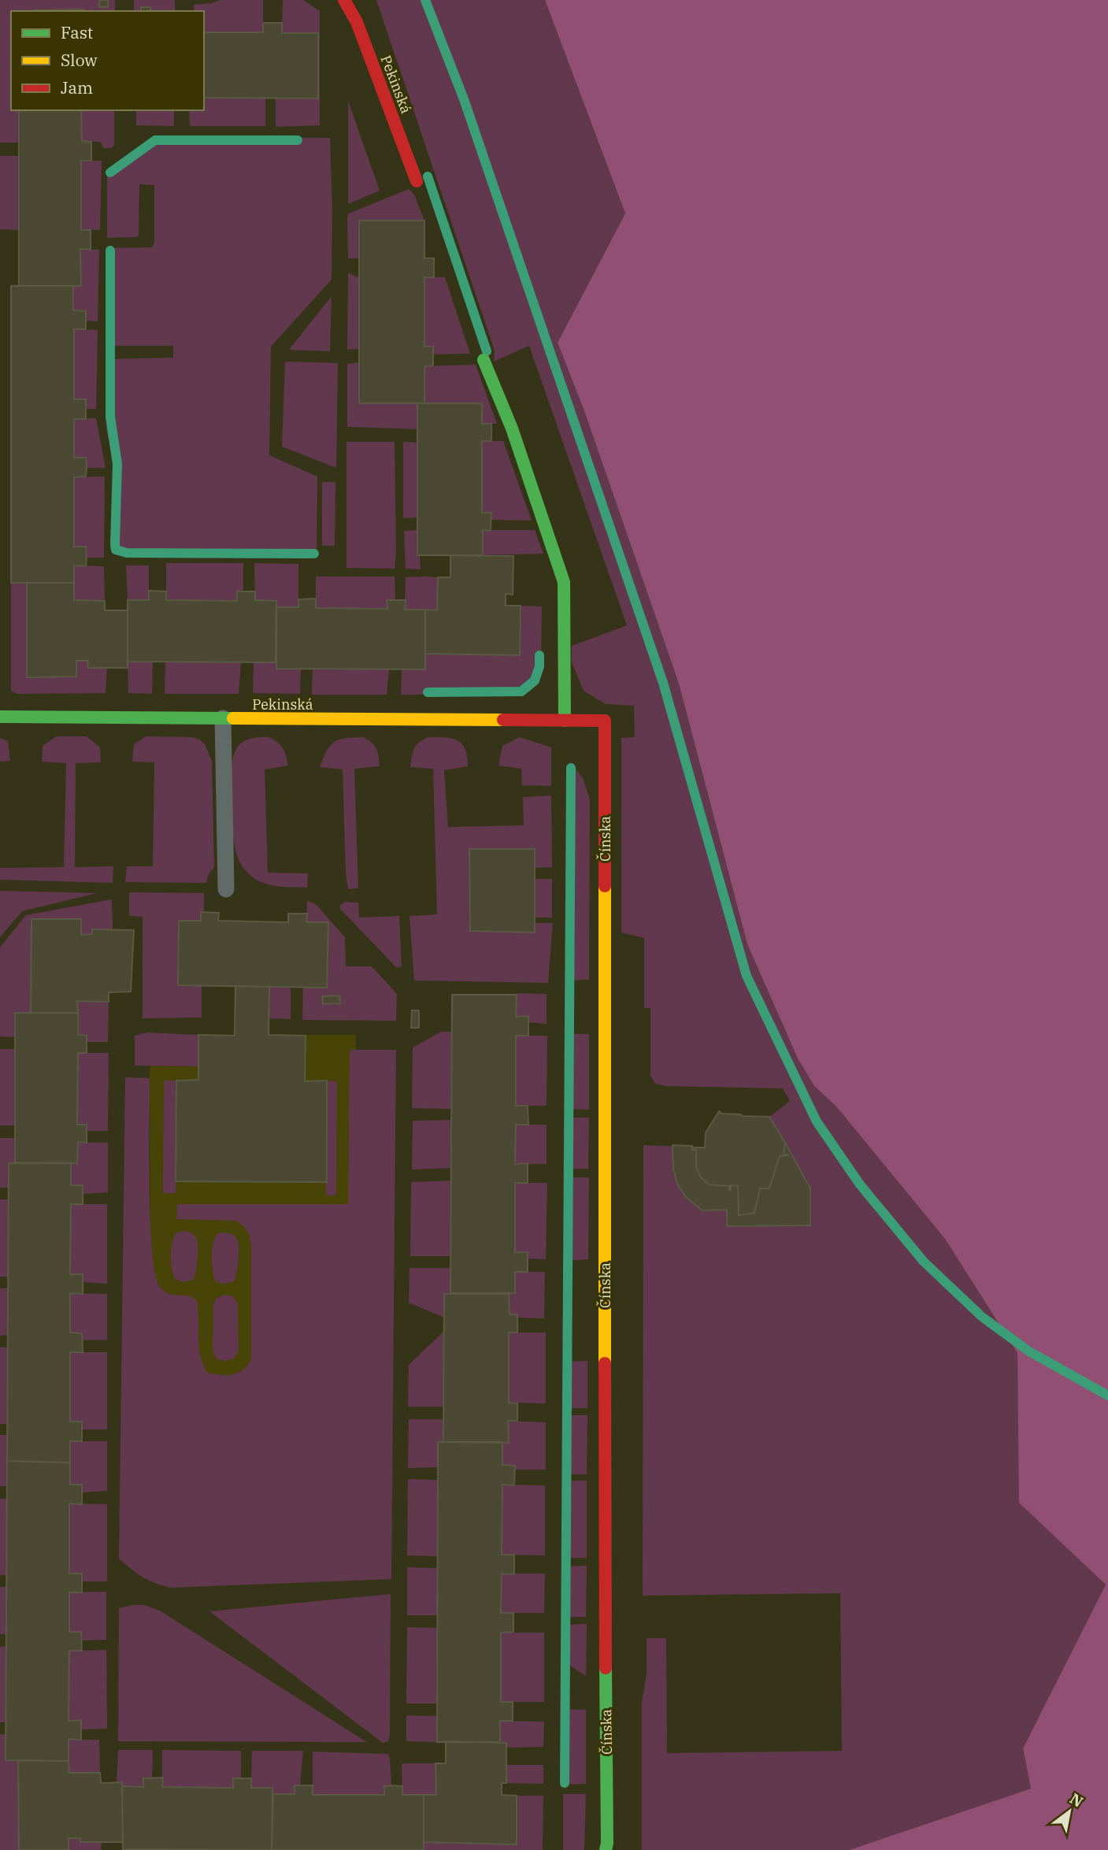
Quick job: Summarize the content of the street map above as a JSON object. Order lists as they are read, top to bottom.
{
  "streets": {
    "street": ["Pekinská", "Čínska"]
  },
  "crossings": [
    ["Pekinská", "Čínska"]
  ],
  "legend": ["Fast", "Slow", "Jam"],
  "north": "top right"
}
